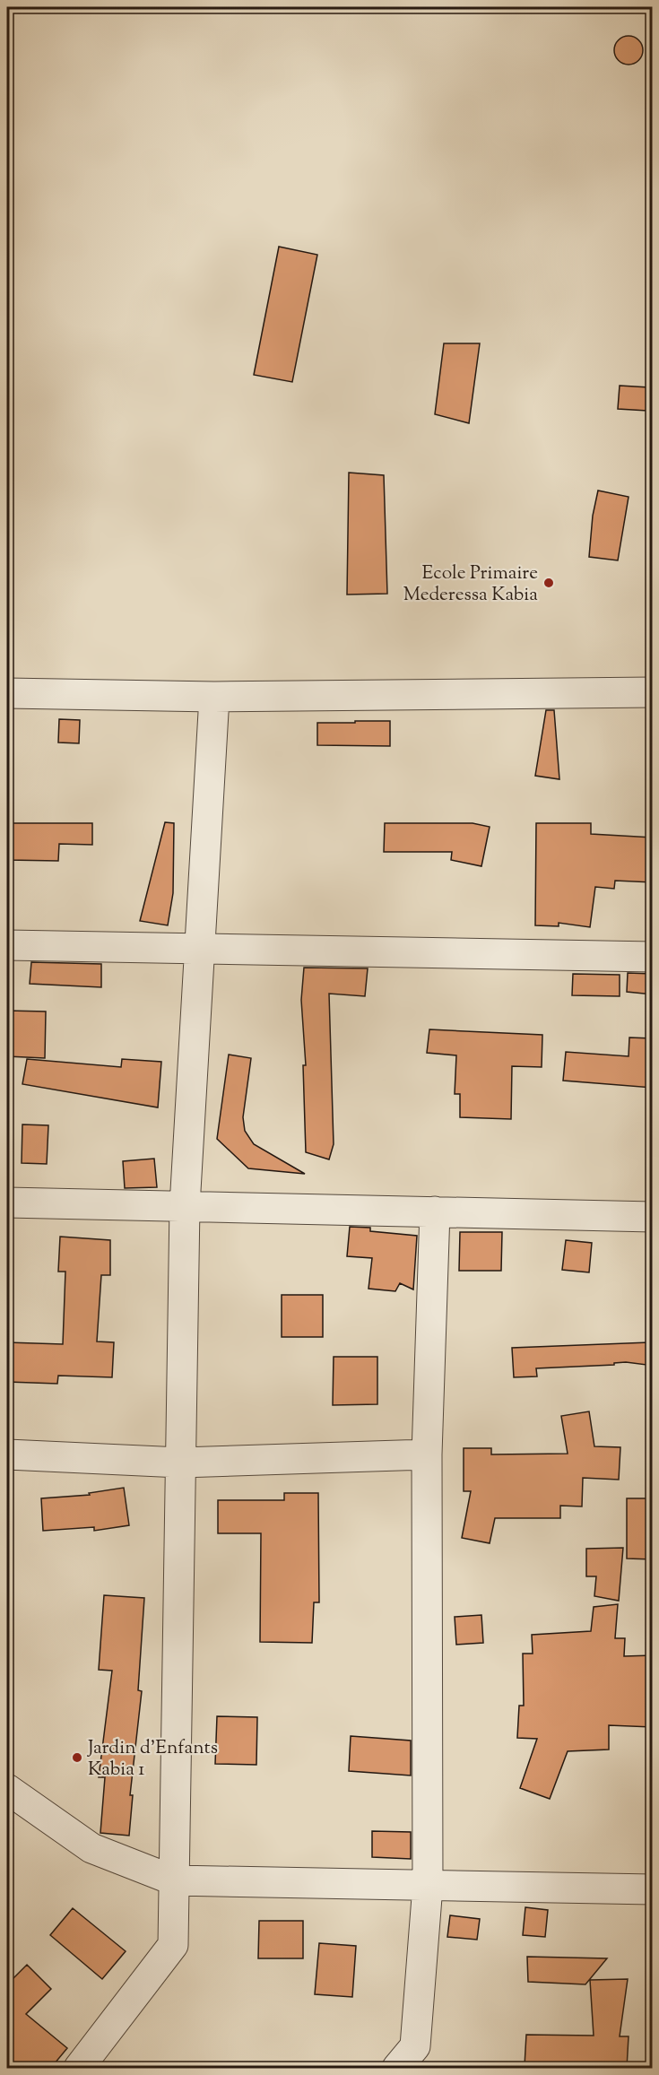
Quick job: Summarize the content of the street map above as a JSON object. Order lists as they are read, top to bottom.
{
  "places": ["Ecole Primaire Mederessa Kabia", "Jardin d'Enfants Kabia 1"]
}
